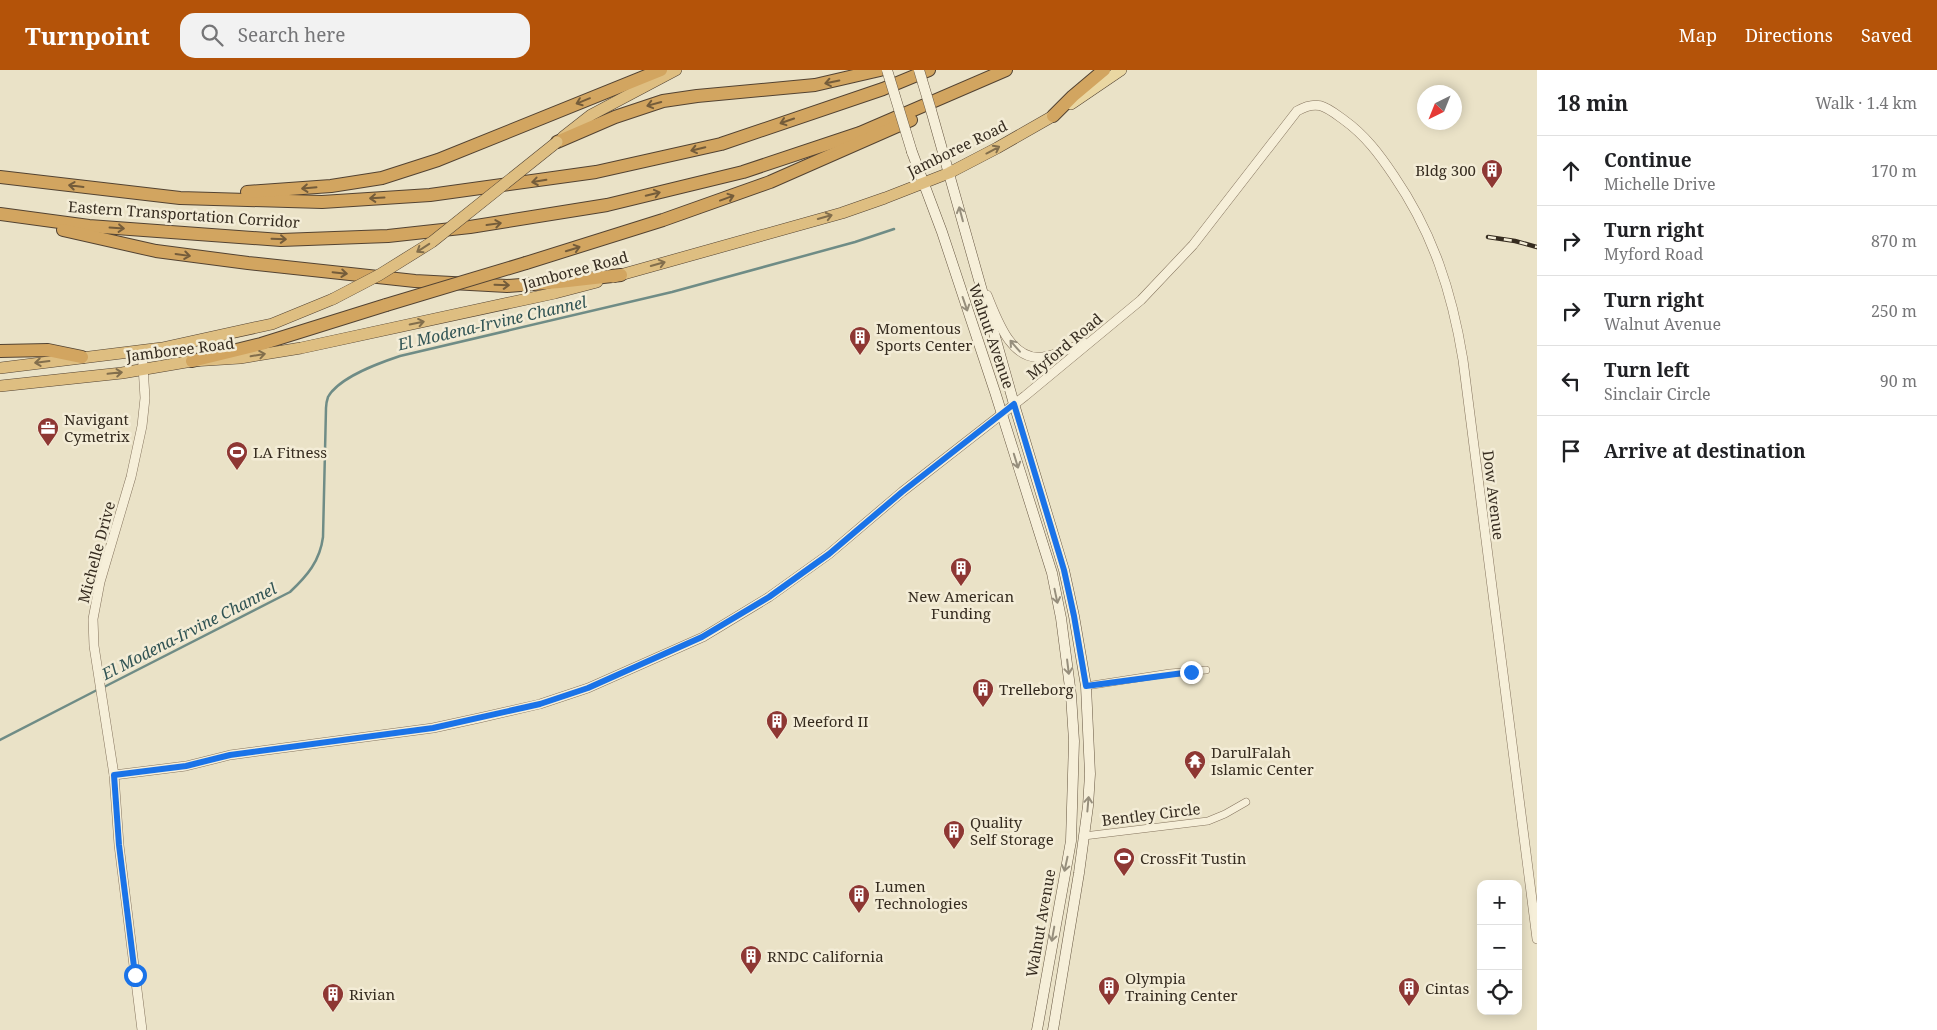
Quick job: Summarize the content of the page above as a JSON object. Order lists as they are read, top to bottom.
{
  "streets": {
    "highway": ["Jamboree Road", "Eastern Transportation Corridor"],
    "main road": ["Walnut Avenue"],
    "street": [
      "Myford Road",
      "Dow Avenue",
      "Michelle Drive",
      "Bentley Circle"
    ]
  },
  "crossings": [
    ["Jamboree Road", "Walnut Avenue"],
    ["Jamboree Road", "Michelle Drive"],
    ["Walnut Avenue", "Myford Road"],
    ["Walnut Avenue", "Bentley Circle"],
    ["Myford Road", "Dow Avenue"],
    ["Myford Road", "Michelle Drive"]
  ],
  "water": ["El Modena-Irvine Channel"],
  "places": {
    "building": [
      "Bldg 300",
      "Momentous Sports Center",
      "New American Funding",
      "Trelleborg",
      "Meeford II",
      "Quality Self Storage",
      "Lumen Technologies",
      "RNDC California",
      "Olympia Training Center",
      "Cintas",
      "Rivian"
    ],
    "office": ["Navigant Cymetrix"],
    "sports": ["LA Fitness", "CrossFit Tustin"],
    "temple": ["DarulFalah Islamic Center"]
  },
  "north": "bottom left",
  "page": {
    "header": "Turnpoint",
    "search": "Search here",
    "nav": ["Map", "Directions", "Saved"],
    "heading": ["18 min", "Walk · 1.4 km"],
    "list": [
      ["Continue", "Michelle Drive", "170 m"],
      ["Turn right", "Myford Road", "870 m"],
      ["Turn right", "Walnut Avenue", "250 m"],
      ["Turn left", "Sinclair Circle", "90 m"],
      "Arrive at destination"
    ],
    "map_buttons": ["+", "−"]
  }
}
